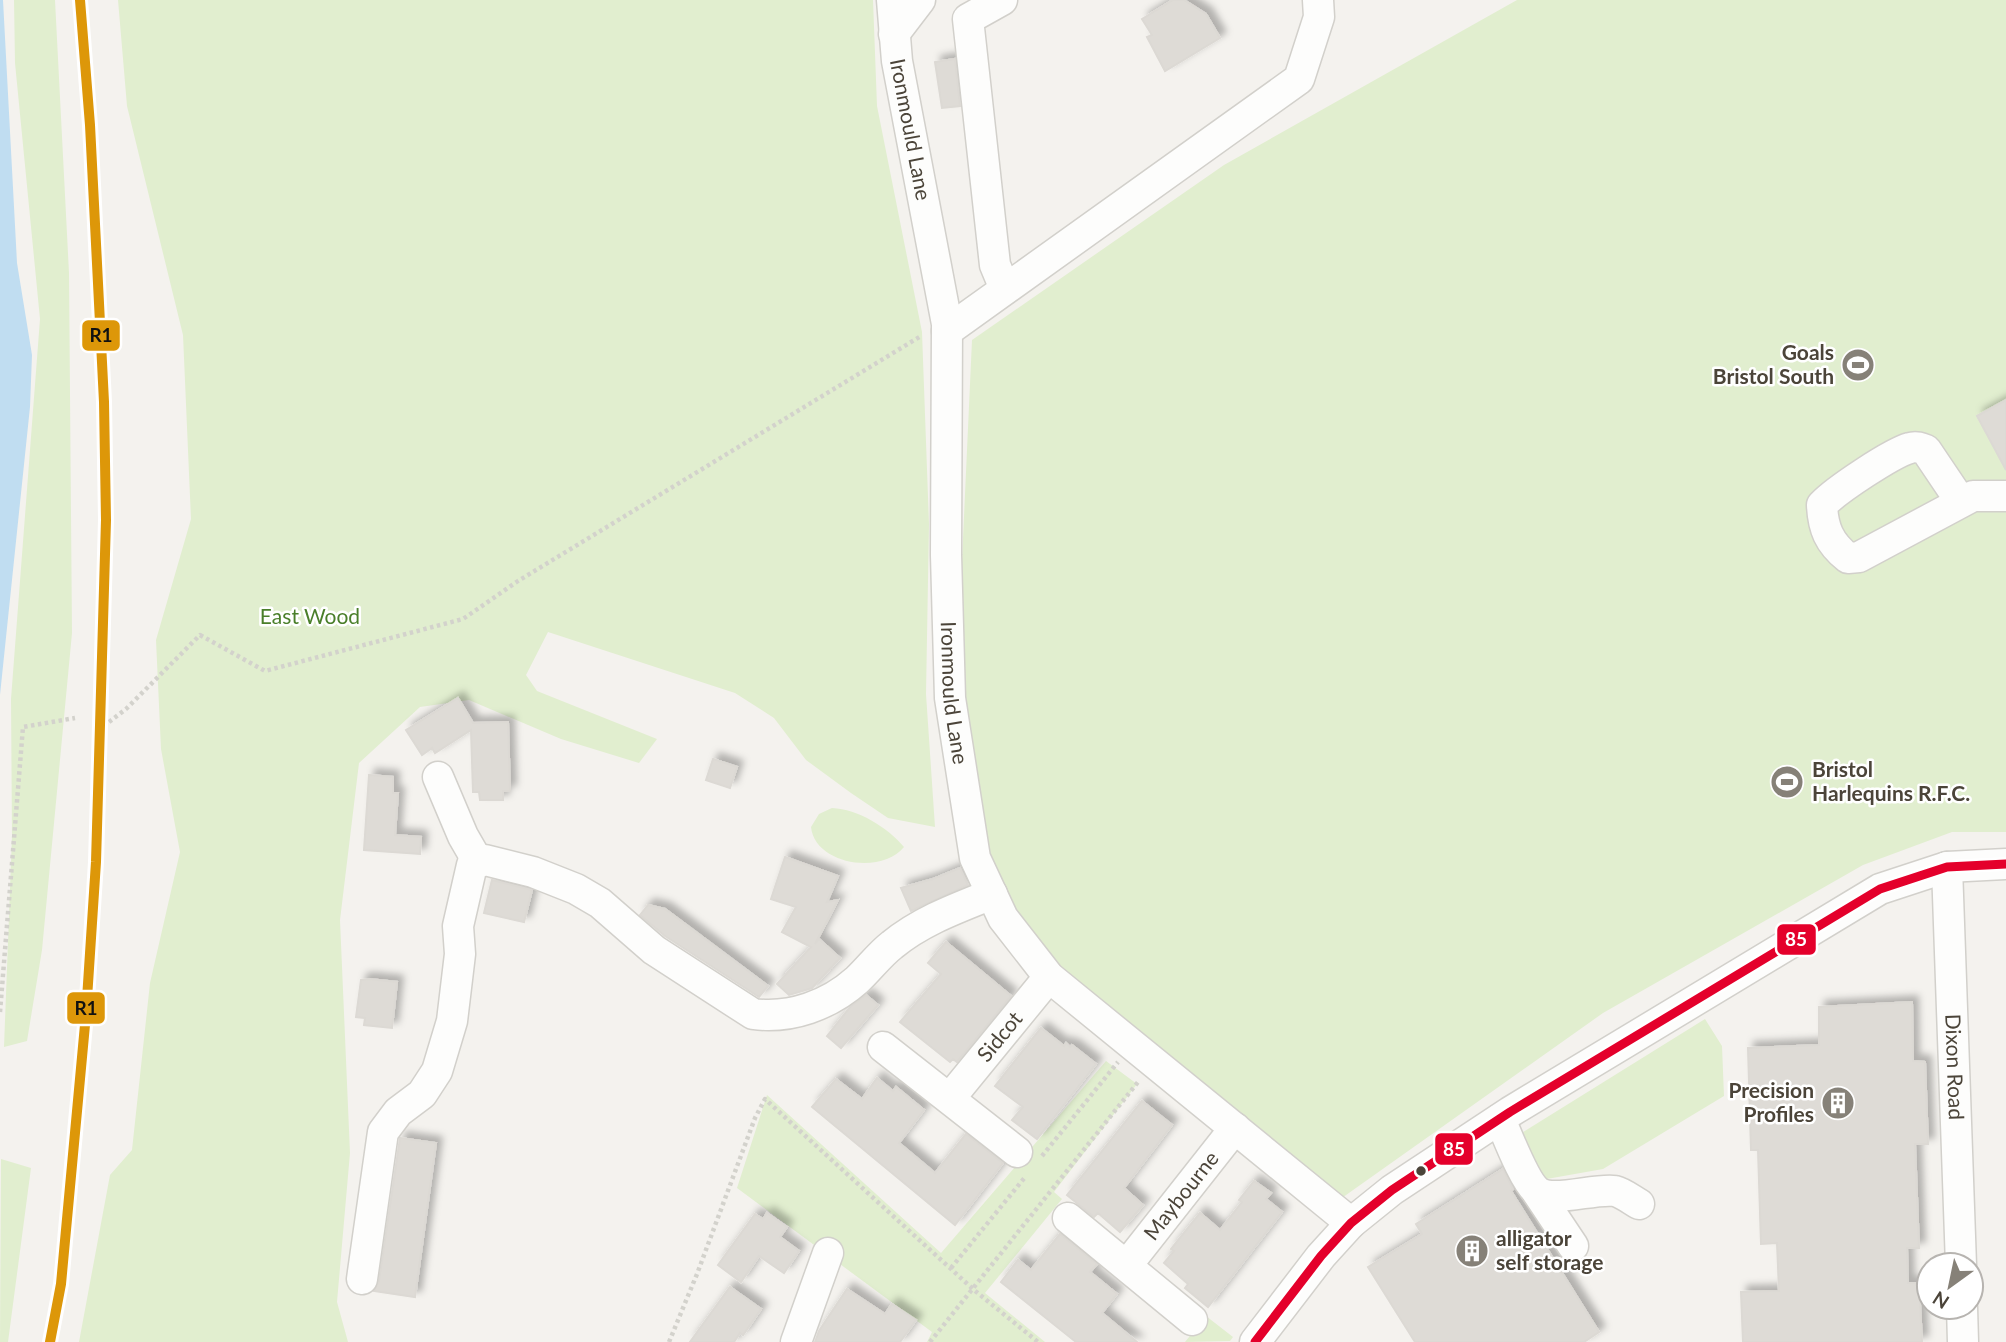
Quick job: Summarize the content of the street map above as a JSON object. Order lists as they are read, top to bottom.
{
  "streets": {
    "street": [
      "Ironmould Lane",
      "Sidcot",
      "Dixon Road",
      "Maybourne"
    ]
  },
  "crossings": [
    ["Ironmould Lane", "Sidcot"],
    ["Ironmould Lane", "Maybourne"]
  ],
  "parks": ["East Wood"],
  "places": {
    "sports": ["Goals Bristol South", "Bristol Harlequins R.F.C."],
    "building": ["Precision Profiles", "alligator self storage"]
  },
  "lines": ["transit line R1", "transit line 85"],
  "north": "bottom left"
}
